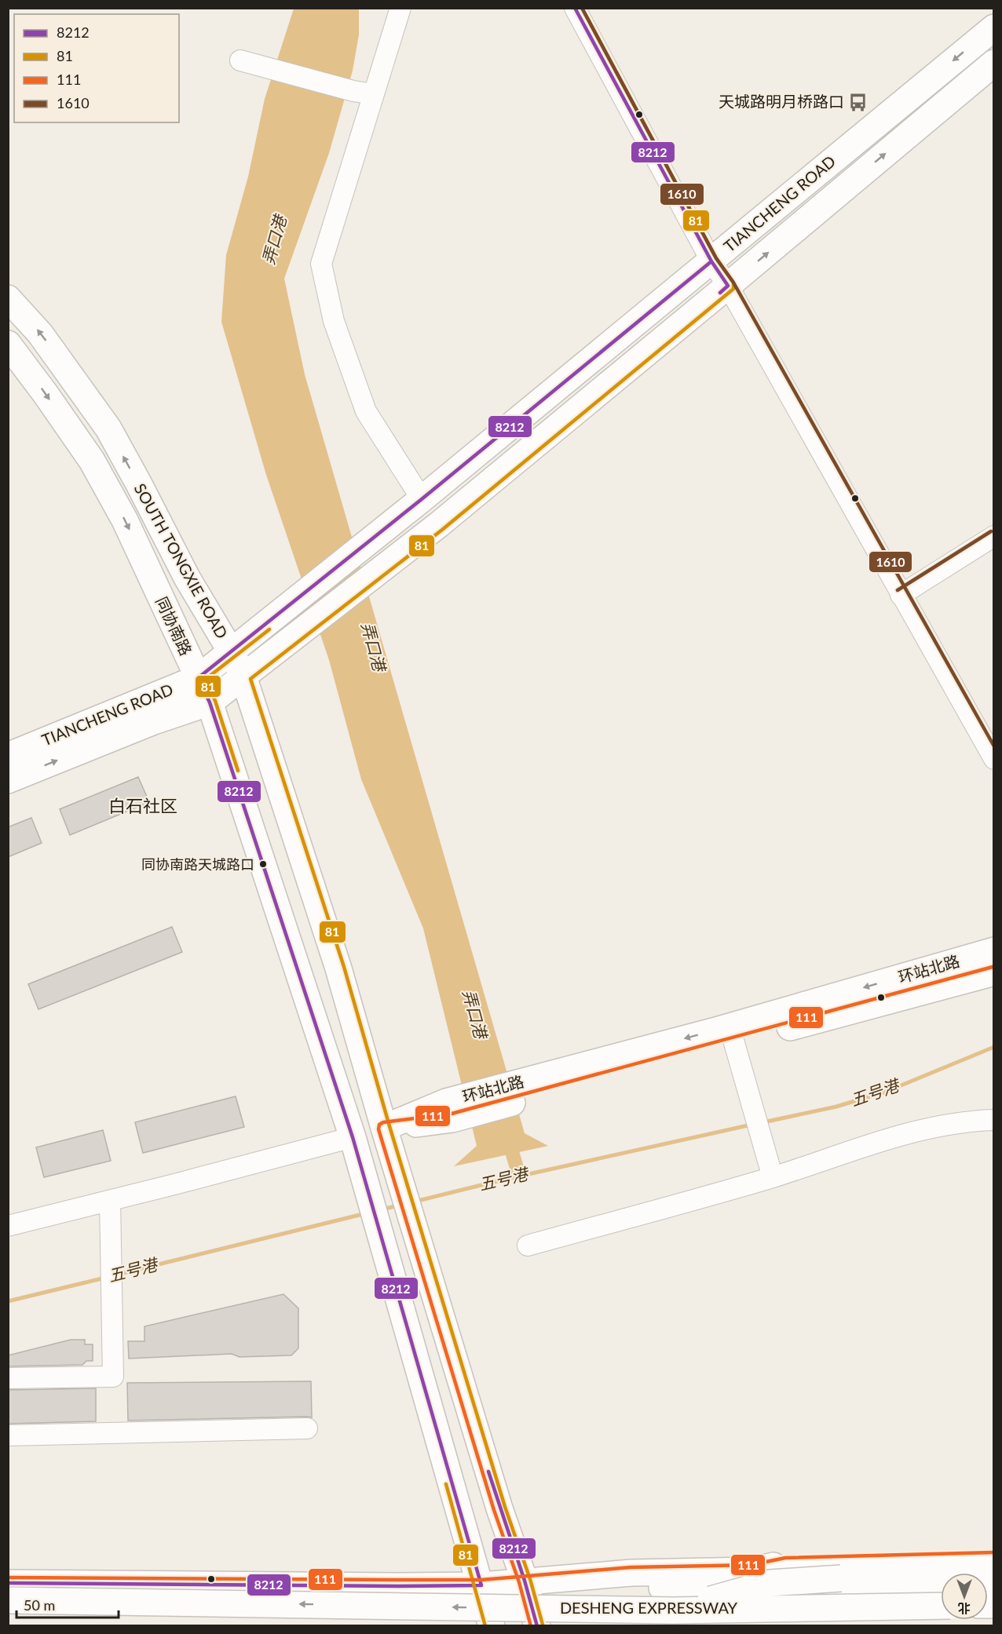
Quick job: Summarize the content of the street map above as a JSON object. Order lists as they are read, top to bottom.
{
  "streets": {
    "main road": [
      "TIANCHENG ROAD",
      "SOUTH TONGXIE ROAD",
      "同协南路",
      "环站北路",
      "DESHENG EXPRESSWAY"
    ]
  },
  "crossings": [
    ["TIANCHENG ROAD", "SOUTH TONGXIE ROAD"],
    ["TIANCHENG ROAD", "同协南路"],
    ["SOUTH TONGXIE ROAD", "环站北路"]
  ],
  "districts": ["白石社区"],
  "water": ["弄口港", "五号港"],
  "places": {
    "bus stop": ["天城路明月桥路口"],
    "other": ["同协南路天城路口"]
  },
  "lines": [
    "transit line 8212",
    "transit line 81",
    "transit line 1610",
    "transit line 111"
  ],
  "legend": [
    "8212",
    "81",
    "111",
    "1610"
  ],
  "scale_bar": "50 m",
  "north": "bottom"
}
